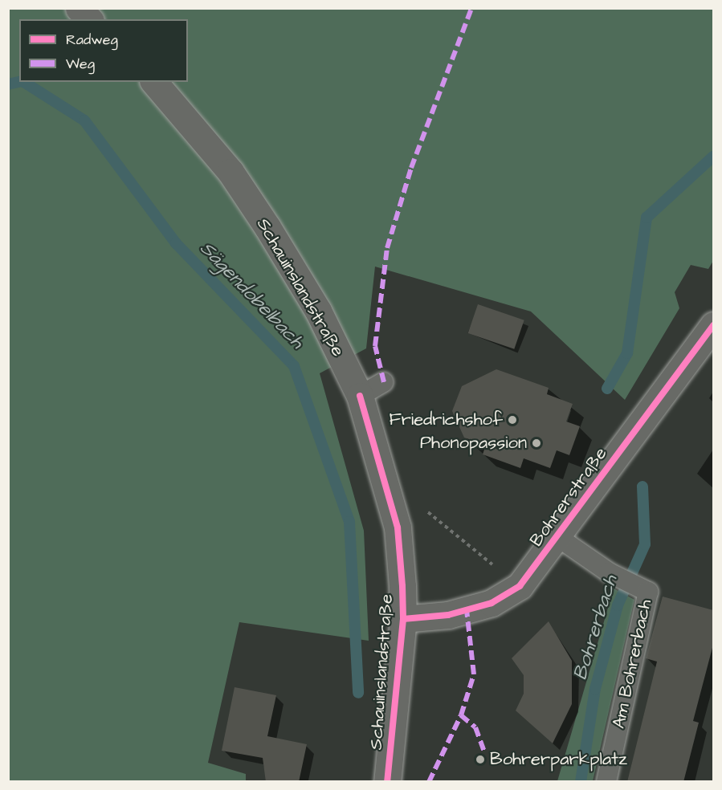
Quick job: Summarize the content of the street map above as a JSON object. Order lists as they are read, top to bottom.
{
  "streets": {
    "main road": ["Schauinslandstraße", "Bohrerstraße"],
    "lane": ["Am Bohrerbach"]
  },
  "crossings": [
    ["Schauinslandstraße", "Bohrerstraße"],
    ["Bohrerstraße", "Am Bohrerbach"]
  ],
  "water": ["Sägendobelbach", "Bohrerbach"],
  "places": ["Friedrichshof", "Phonopassion", "Bohrerparkplatz"],
  "legend": ["Radweg", "Weg"]
}
